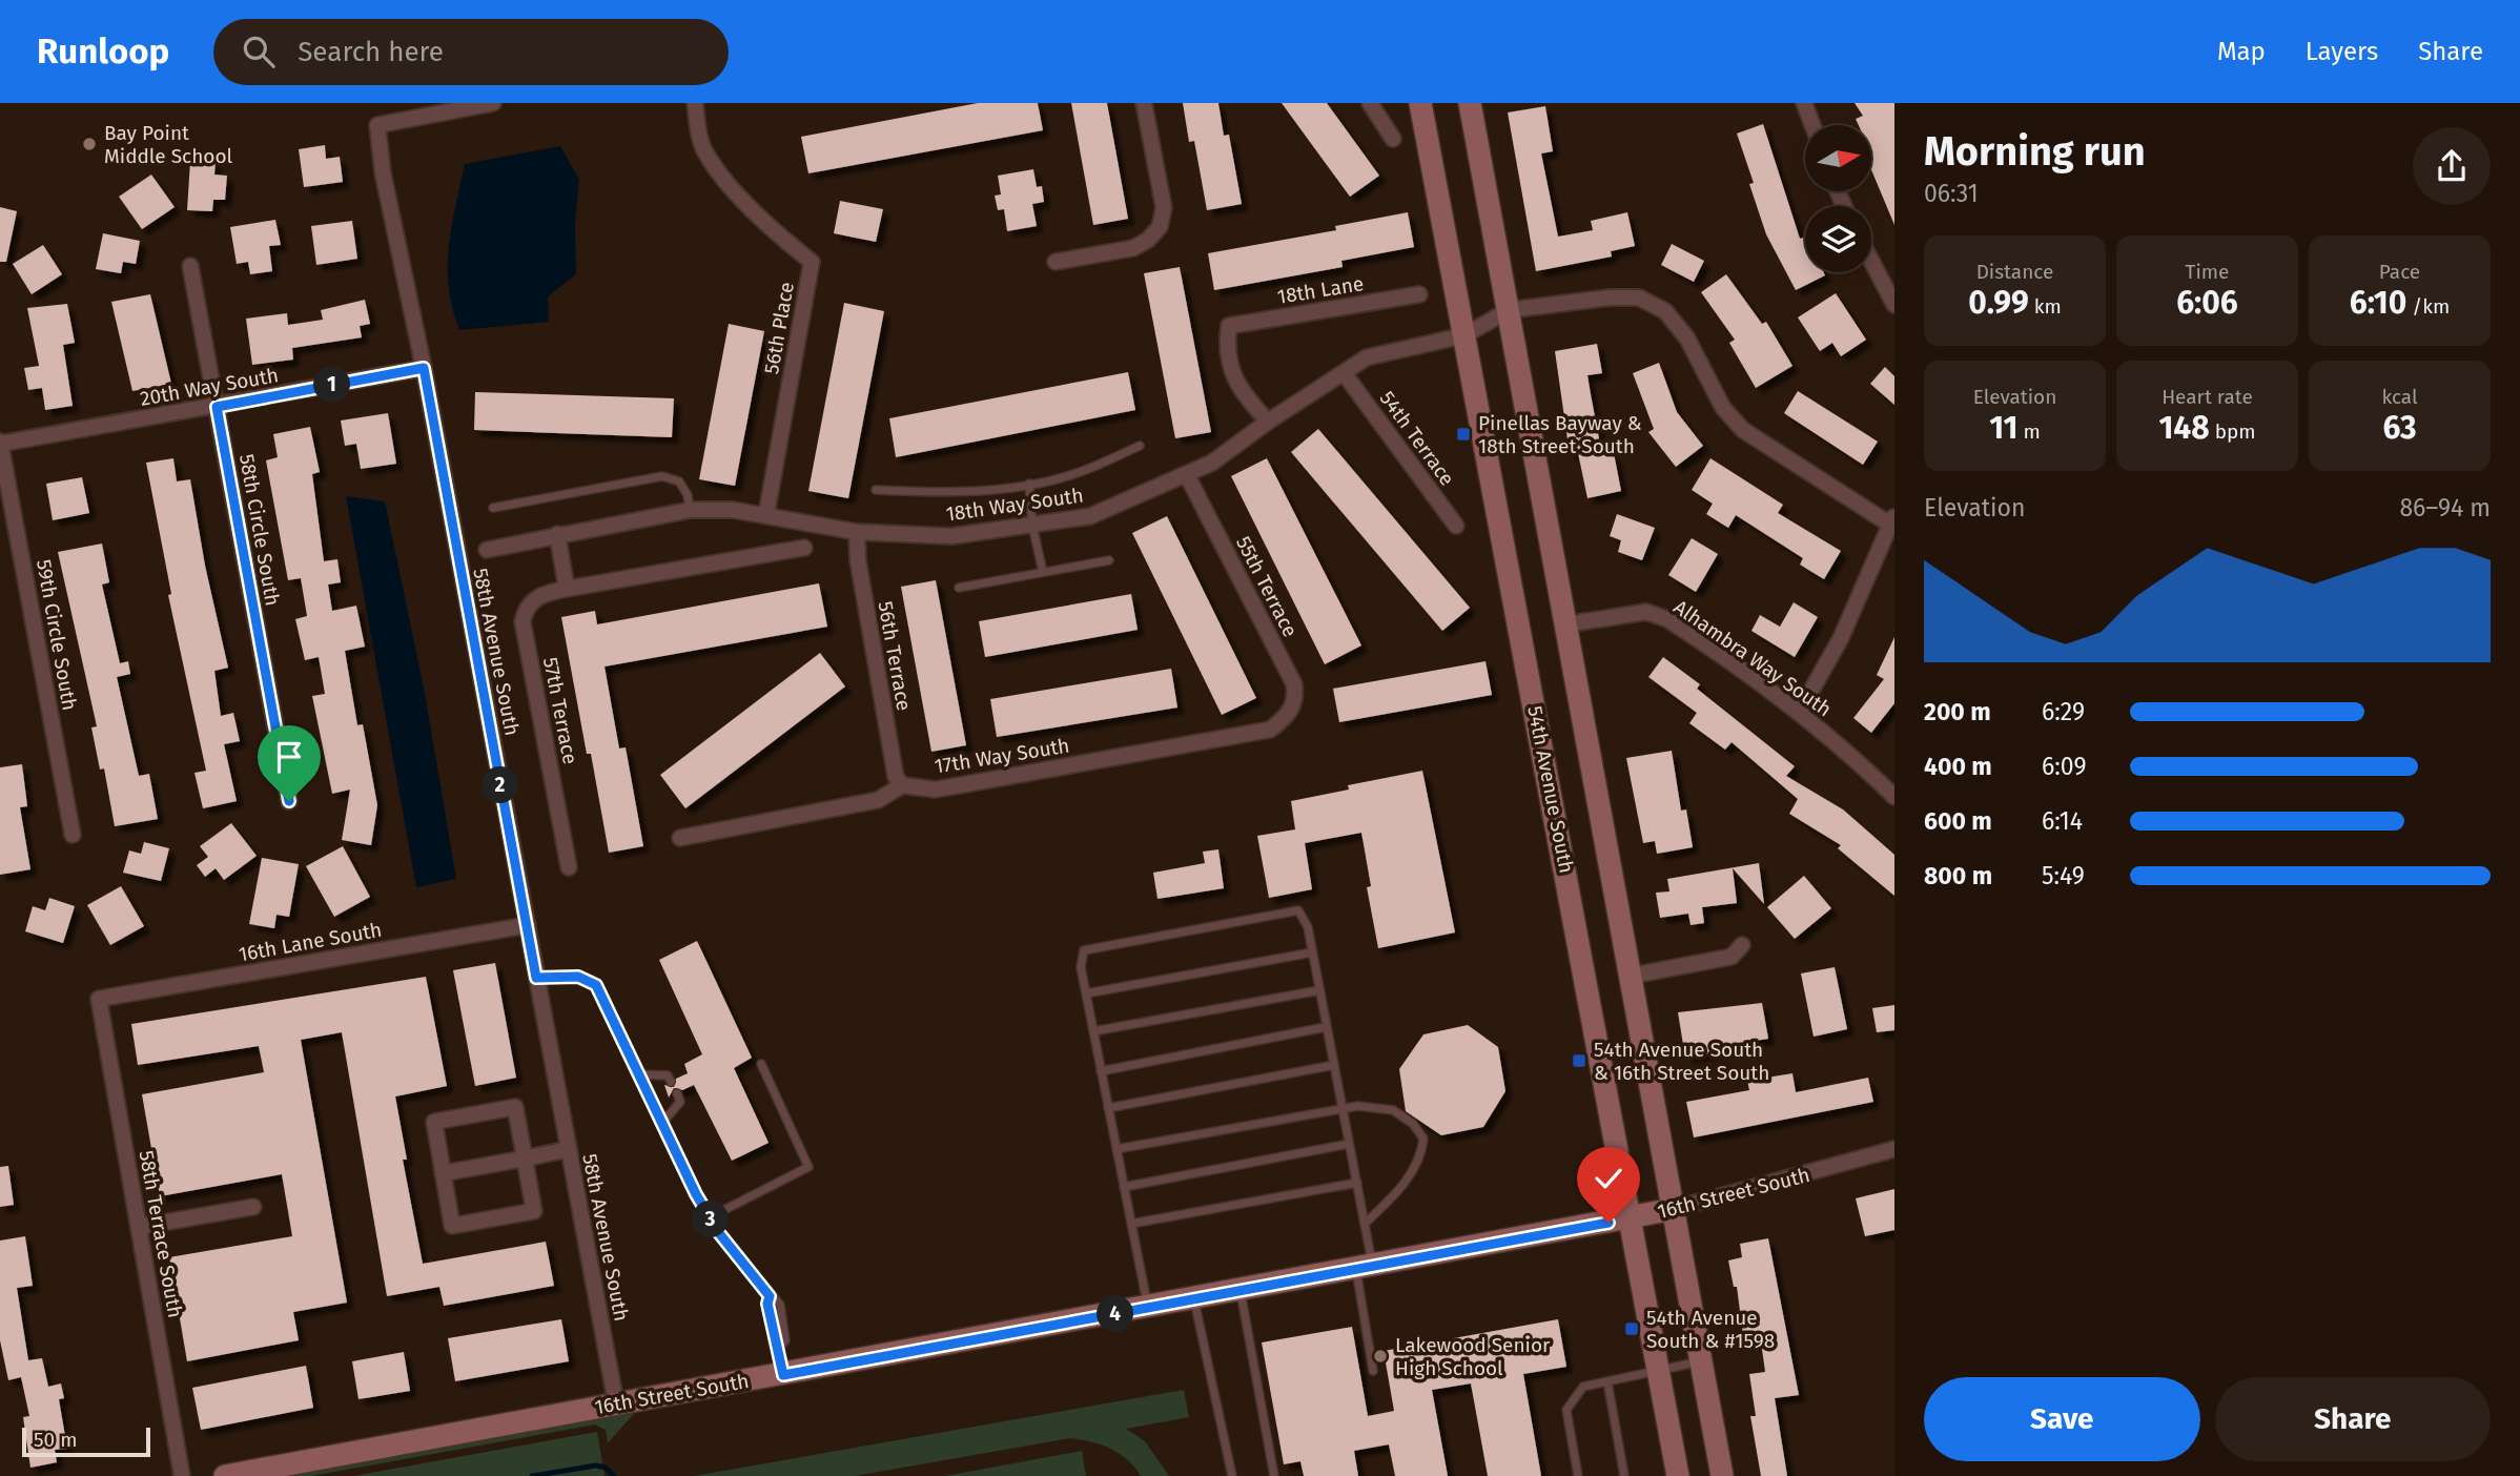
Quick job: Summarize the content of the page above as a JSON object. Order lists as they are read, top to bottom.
{
  "streets": {
    "main road": ["54th Avenue South", "16th Street South"],
    "street": [
      "18th Lane",
      "56th Place",
      "20th Way South",
      "54th Terrace",
      "18th Way South",
      "58th Circle South",
      "55th Terrace",
      "59th Circle South",
      "58th Avenue South",
      "56th Terrace",
      "Alhambra Way South",
      "57th Terrace",
      "17th Way South",
      "16th Lane South",
      "58th Terrace South"
    ]
  },
  "crossings": [
    ["18th Lane", "18th Way South"],
    ["56th Place", "18th Way South"],
    ["20th Way South", "58th Circle South"],
    ["20th Way South", "59th Circle South"],
    ["20th Way South", "58th Avenue South"],
    ["54th Terrace", "18th Way South"],
    ["18th Way South", "55th Terrace"],
    ["18th Way South", "56th Terrace"],
    ["18th Way South", "54th Avenue South"],
    ["55th Terrace", "17th Way South"],
    ["58th Avenue South", "16th Lane South"],
    ["58th Avenue South", "16th Street South"],
    ["56th Terrace", "17th Way South"],
    ["54th Avenue South", "16th Street South"],
    ["16th Lane South", "58th Terrace South"]
  ],
  "places": {
    "other": ["Bay Point Middle School", "Lakewood Senior High School"],
    "transit": ["Pinellas Bayway & 18th Street South", "54th Avenue South & 16th Street South", "54th Avenue South & #1598"]
  },
  "scale_bar": "50 m",
  "north": "right",
  "page": {
    "header": "Runloop",
    "search": "Search here",
    "nav": ["Map", "Layers", "Share"],
    "heading": ["Morning run", "06:31"],
    "stats": [
      ["Distance", "0.99 km"],
      ["Time", "6:06"],
      ["Pace", "6:10 /km"],
      ["Elevation", "11 m"],
      ["Heart rate", "148 bpm"],
      ["kcal", "63"]
    ],
    "pins": [
      "1",
      "2",
      "3",
      "4"
    ],
    "chart": ["Elevation", "86–94 m"],
    "list": [
      {
        "name": "200 m",
        "note": "6:29"
      },
      {
        "name": "400 m",
        "note": "6:09"
      },
      {
        "name": "600 m",
        "note": "6:14"
      },
      {
        "name": "800 m",
        "note": "5:49"
      }
    ],
    "buttons": ["Save", "Share"],
    "scale": "50 m"
  }
}
